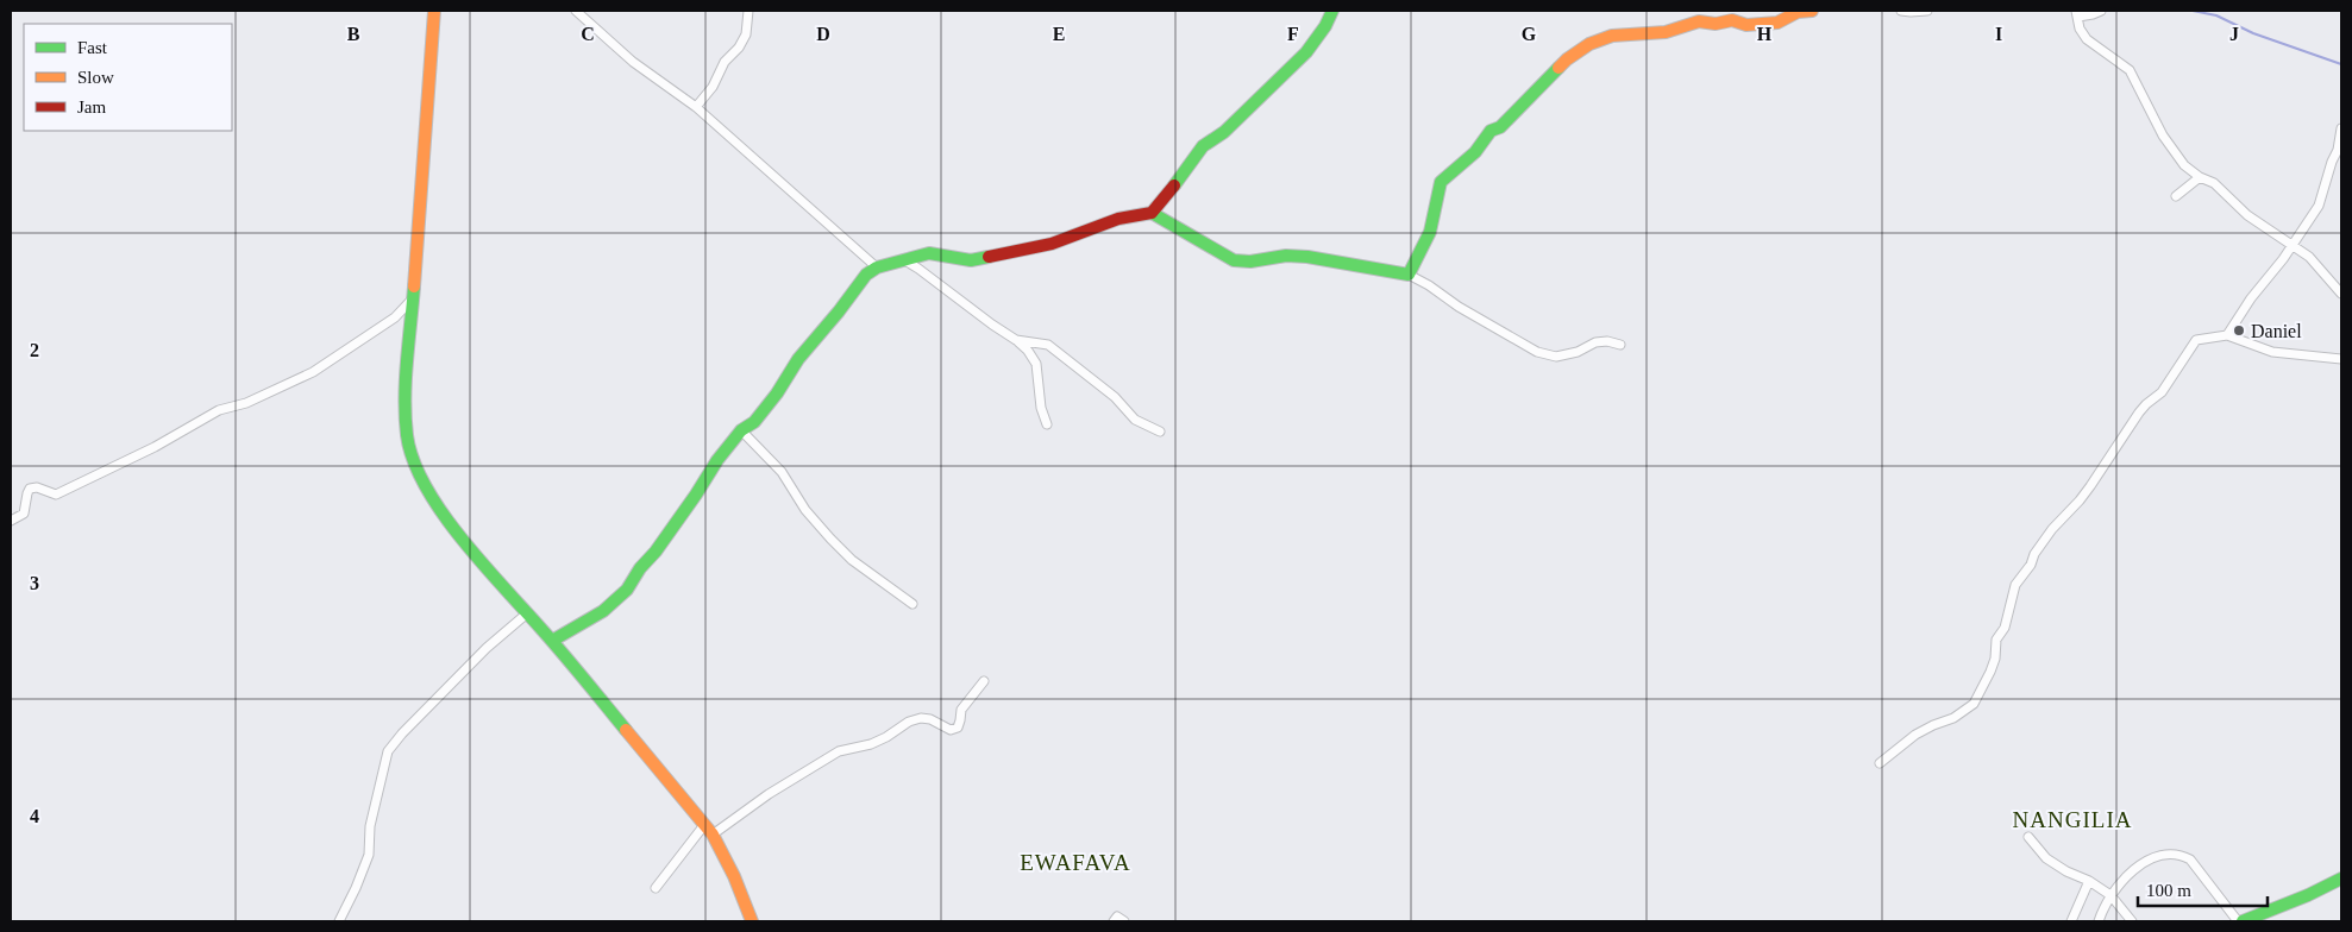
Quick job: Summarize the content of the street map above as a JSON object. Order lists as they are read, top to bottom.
{
  "districts": ["NANGILIA", "EWAFAVA"],
  "places": ["Daniel"],
  "legend": ["Fast", "Slow", "Jam"],
  "scale_bar": "100 m",
  "grid": {
    "columns": [
      "B",
      "C",
      "D",
      "E",
      "F",
      "G",
      "H",
      "I",
      "J"
    ],
    "rows": ["2", "3", "4"]
  }
}
